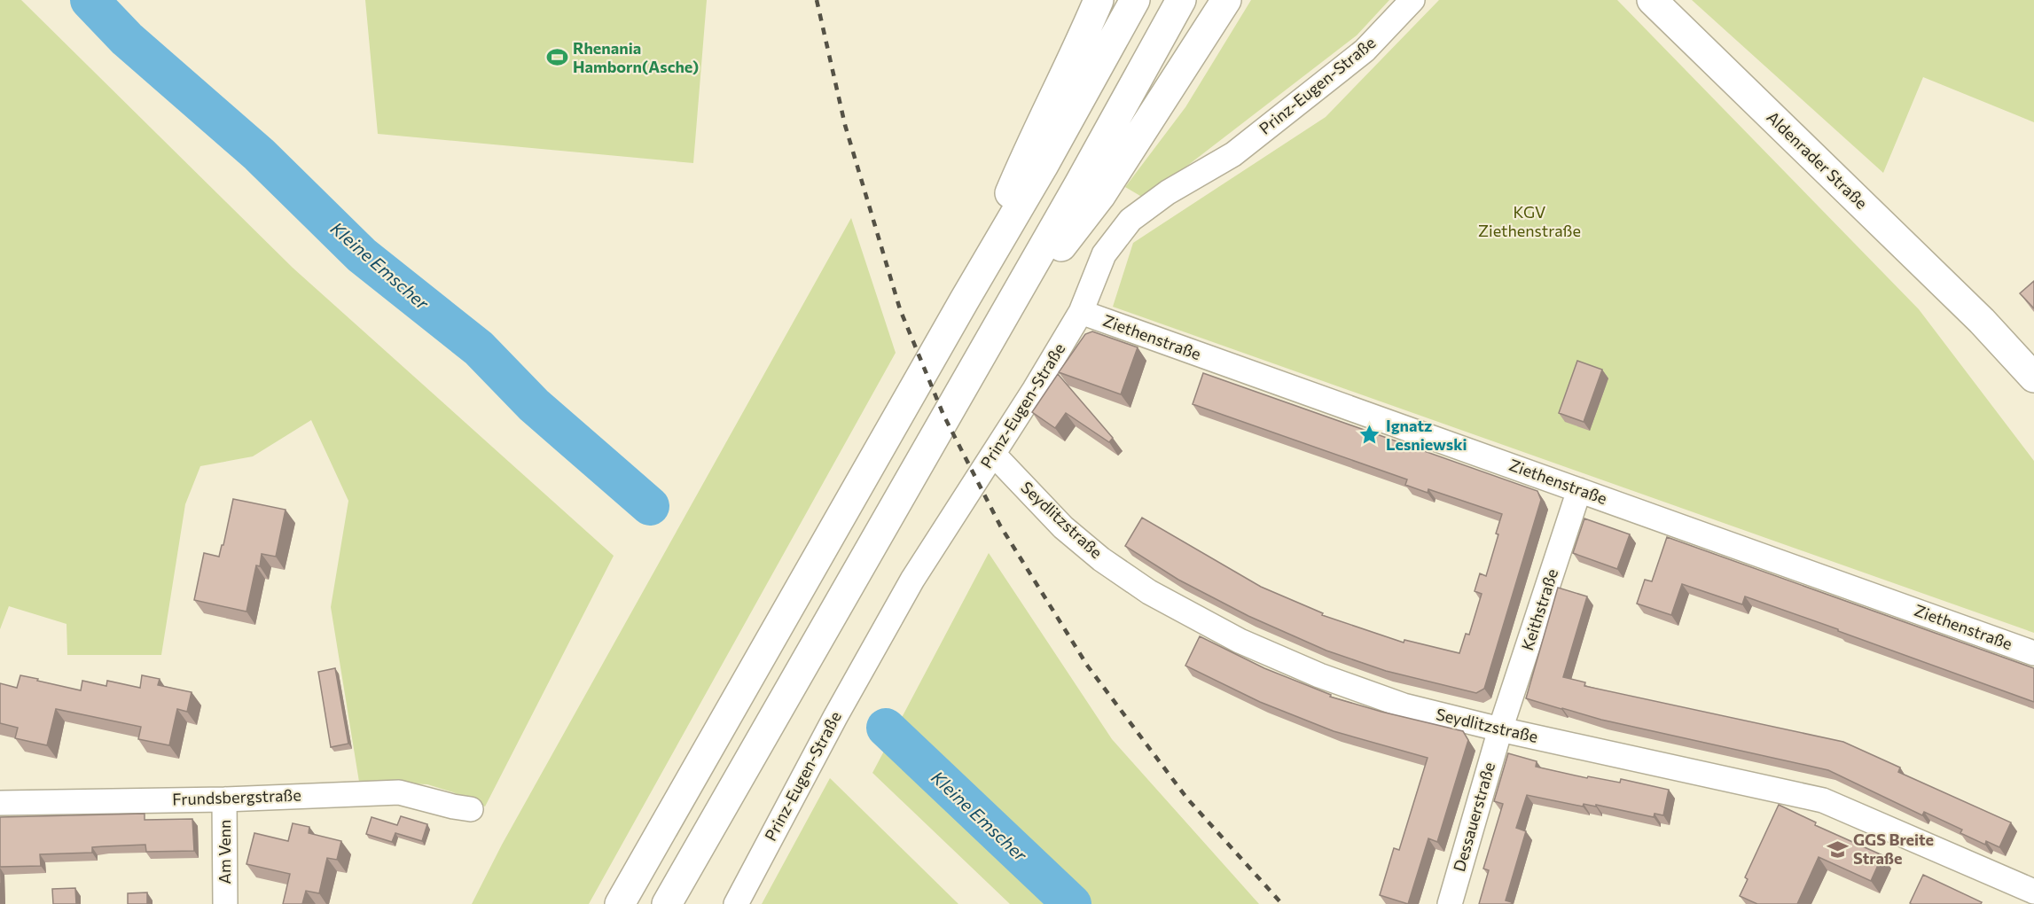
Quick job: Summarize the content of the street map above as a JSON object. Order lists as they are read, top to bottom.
{
  "streets": {
    "main road": ["Aldenrader Straße"],
    "street": [
      "Prinz-Eugen-Straße",
      "Ziethenstraße",
      "Seydlitzstraße",
      "Keithstraße",
      "Frundsbergstraße",
      "Dessauerstraße",
      "Am Venn"
    ]
  },
  "crossings": [
    ["Prinz-Eugen-Straße", "Ziethenstraße"],
    ["Prinz-Eugen-Straße", "Seydlitzstraße"],
    ["Ziethenstraße", "Keithstraße"],
    ["Seydlitzstraße", "Keithstraße"],
    ["Seydlitzstraße", "Dessauerstraße"],
    ["Keithstraße", "Dessauerstraße"],
    ["Frundsbergstraße", "Am Venn"]
  ],
  "water": ["Kleine Emscher"],
  "parks": ["KGV Ziethenstraße"],
  "places": {
    "sports": ["Rhenania Hamborn(Asche)"],
    "place": ["Ignatz Lesniewski"],
    "school or university": ["GGS Breite Straße"]
  }
}
